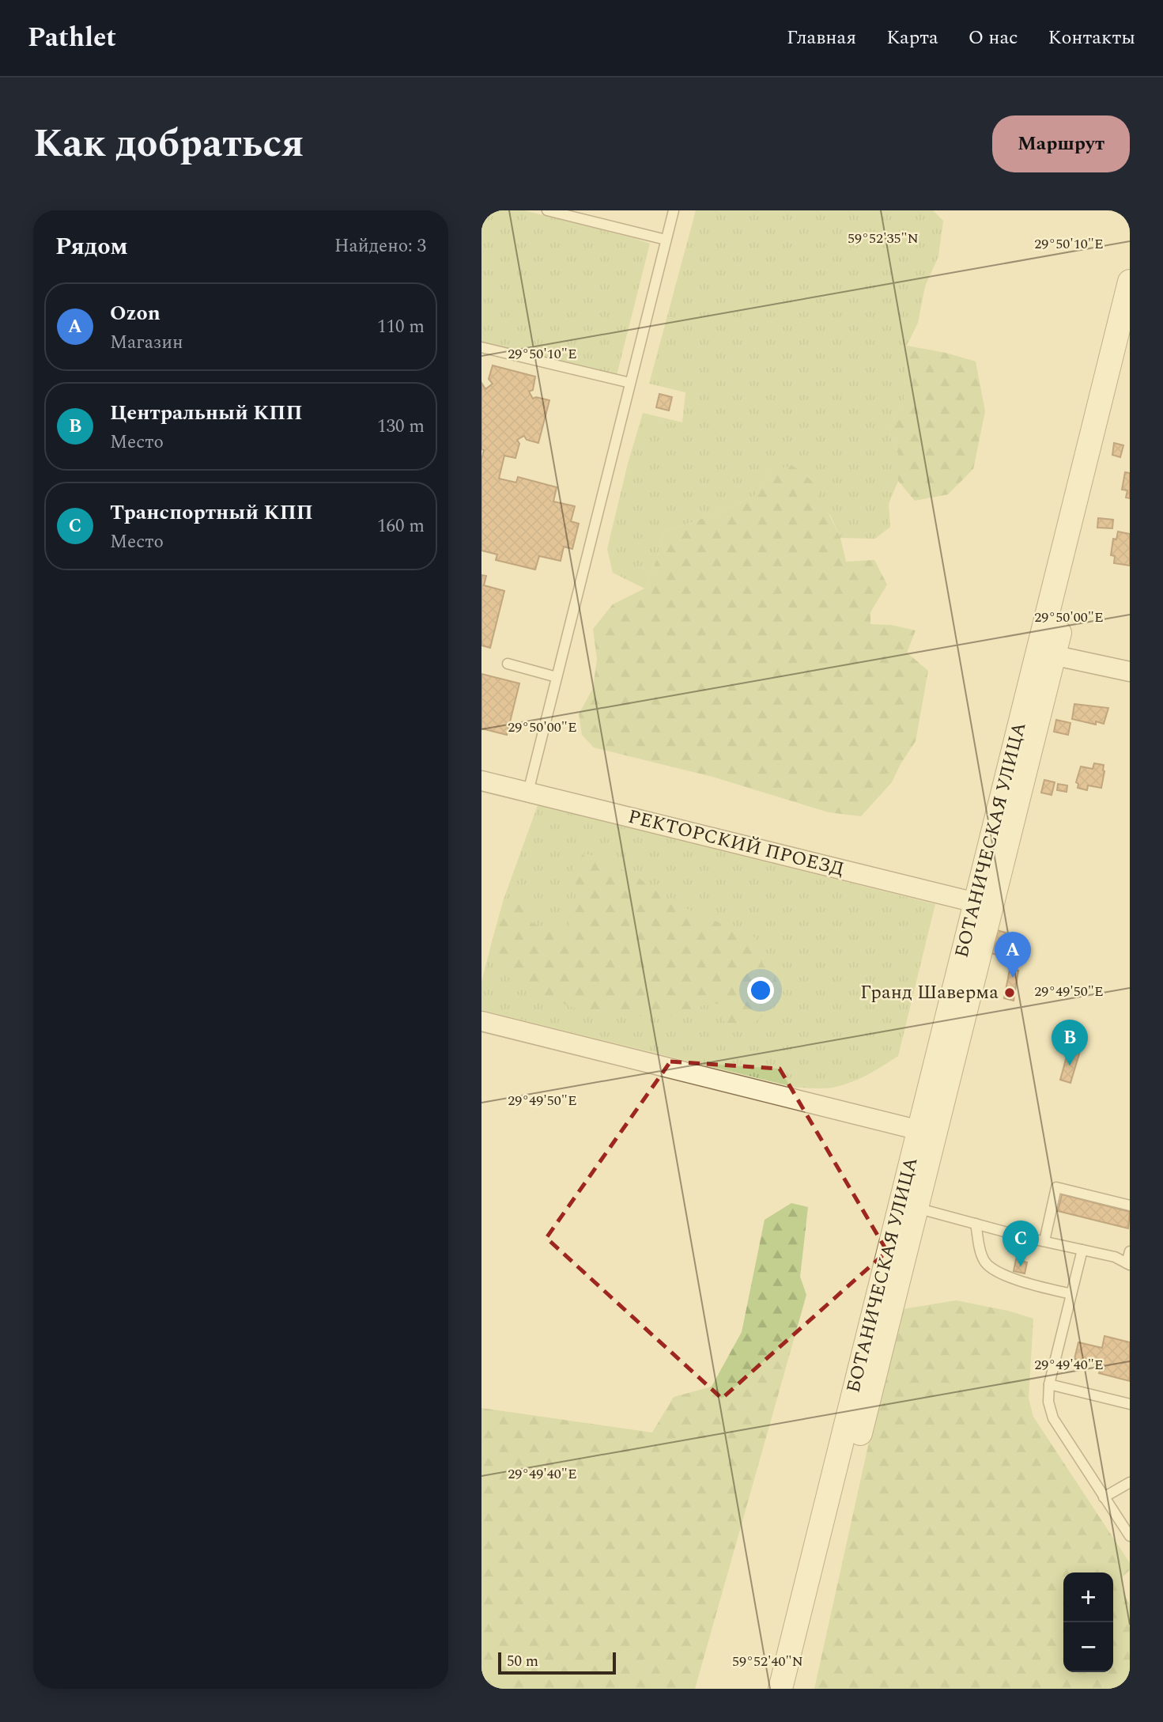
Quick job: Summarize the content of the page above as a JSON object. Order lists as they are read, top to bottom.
{
  "streets": {
    "street": ["БОТАНИЧЕСКАЯ УЛИЦА", "РЕКТОРСКИЙ ПРОЕЗД"]
  },
  "crossings": [
    ["БОТАНИЧЕСКАЯ УЛИЦА", "РЕКТОРСКИЙ ПРОЕЗД"]
  ],
  "places": ["Гранд Шаверма"],
  "scale_bar": "50 m",
  "page": {
    "header": "Pathlet",
    "nav": [
      "Главная",
      "Карта",
      "О нас",
      "Контакты"
    ],
    "title": "Как добраться",
    "buttons": "Маршрут",
    "heading": ["Рядом", "Найдено: 3"],
    "list": [
      {
        "mark": "A",
        "name": "Ozon",
        "note": "Магазин",
        "value": "110 m"
      },
      {
        "mark": "B",
        "name": "Центральный КПП",
        "note": "Место",
        "value": "130 m"
      },
      {
        "mark": "C",
        "name": "Транспортный КПП",
        "note": "Место",
        "value": "160 m"
      }
    ],
    "pins": ["A", "B", "C"],
    "map_buttons": ["+", "−"],
    "scale": "50 m"
  },
  "coordinates": [
    "59°52'35\"N",
    "29°50'10\"E",
    "29°50'00\"E",
    "29°49'50\"E",
    "29°49'40\"E",
    "59°52'40\"N"
  ]
}
